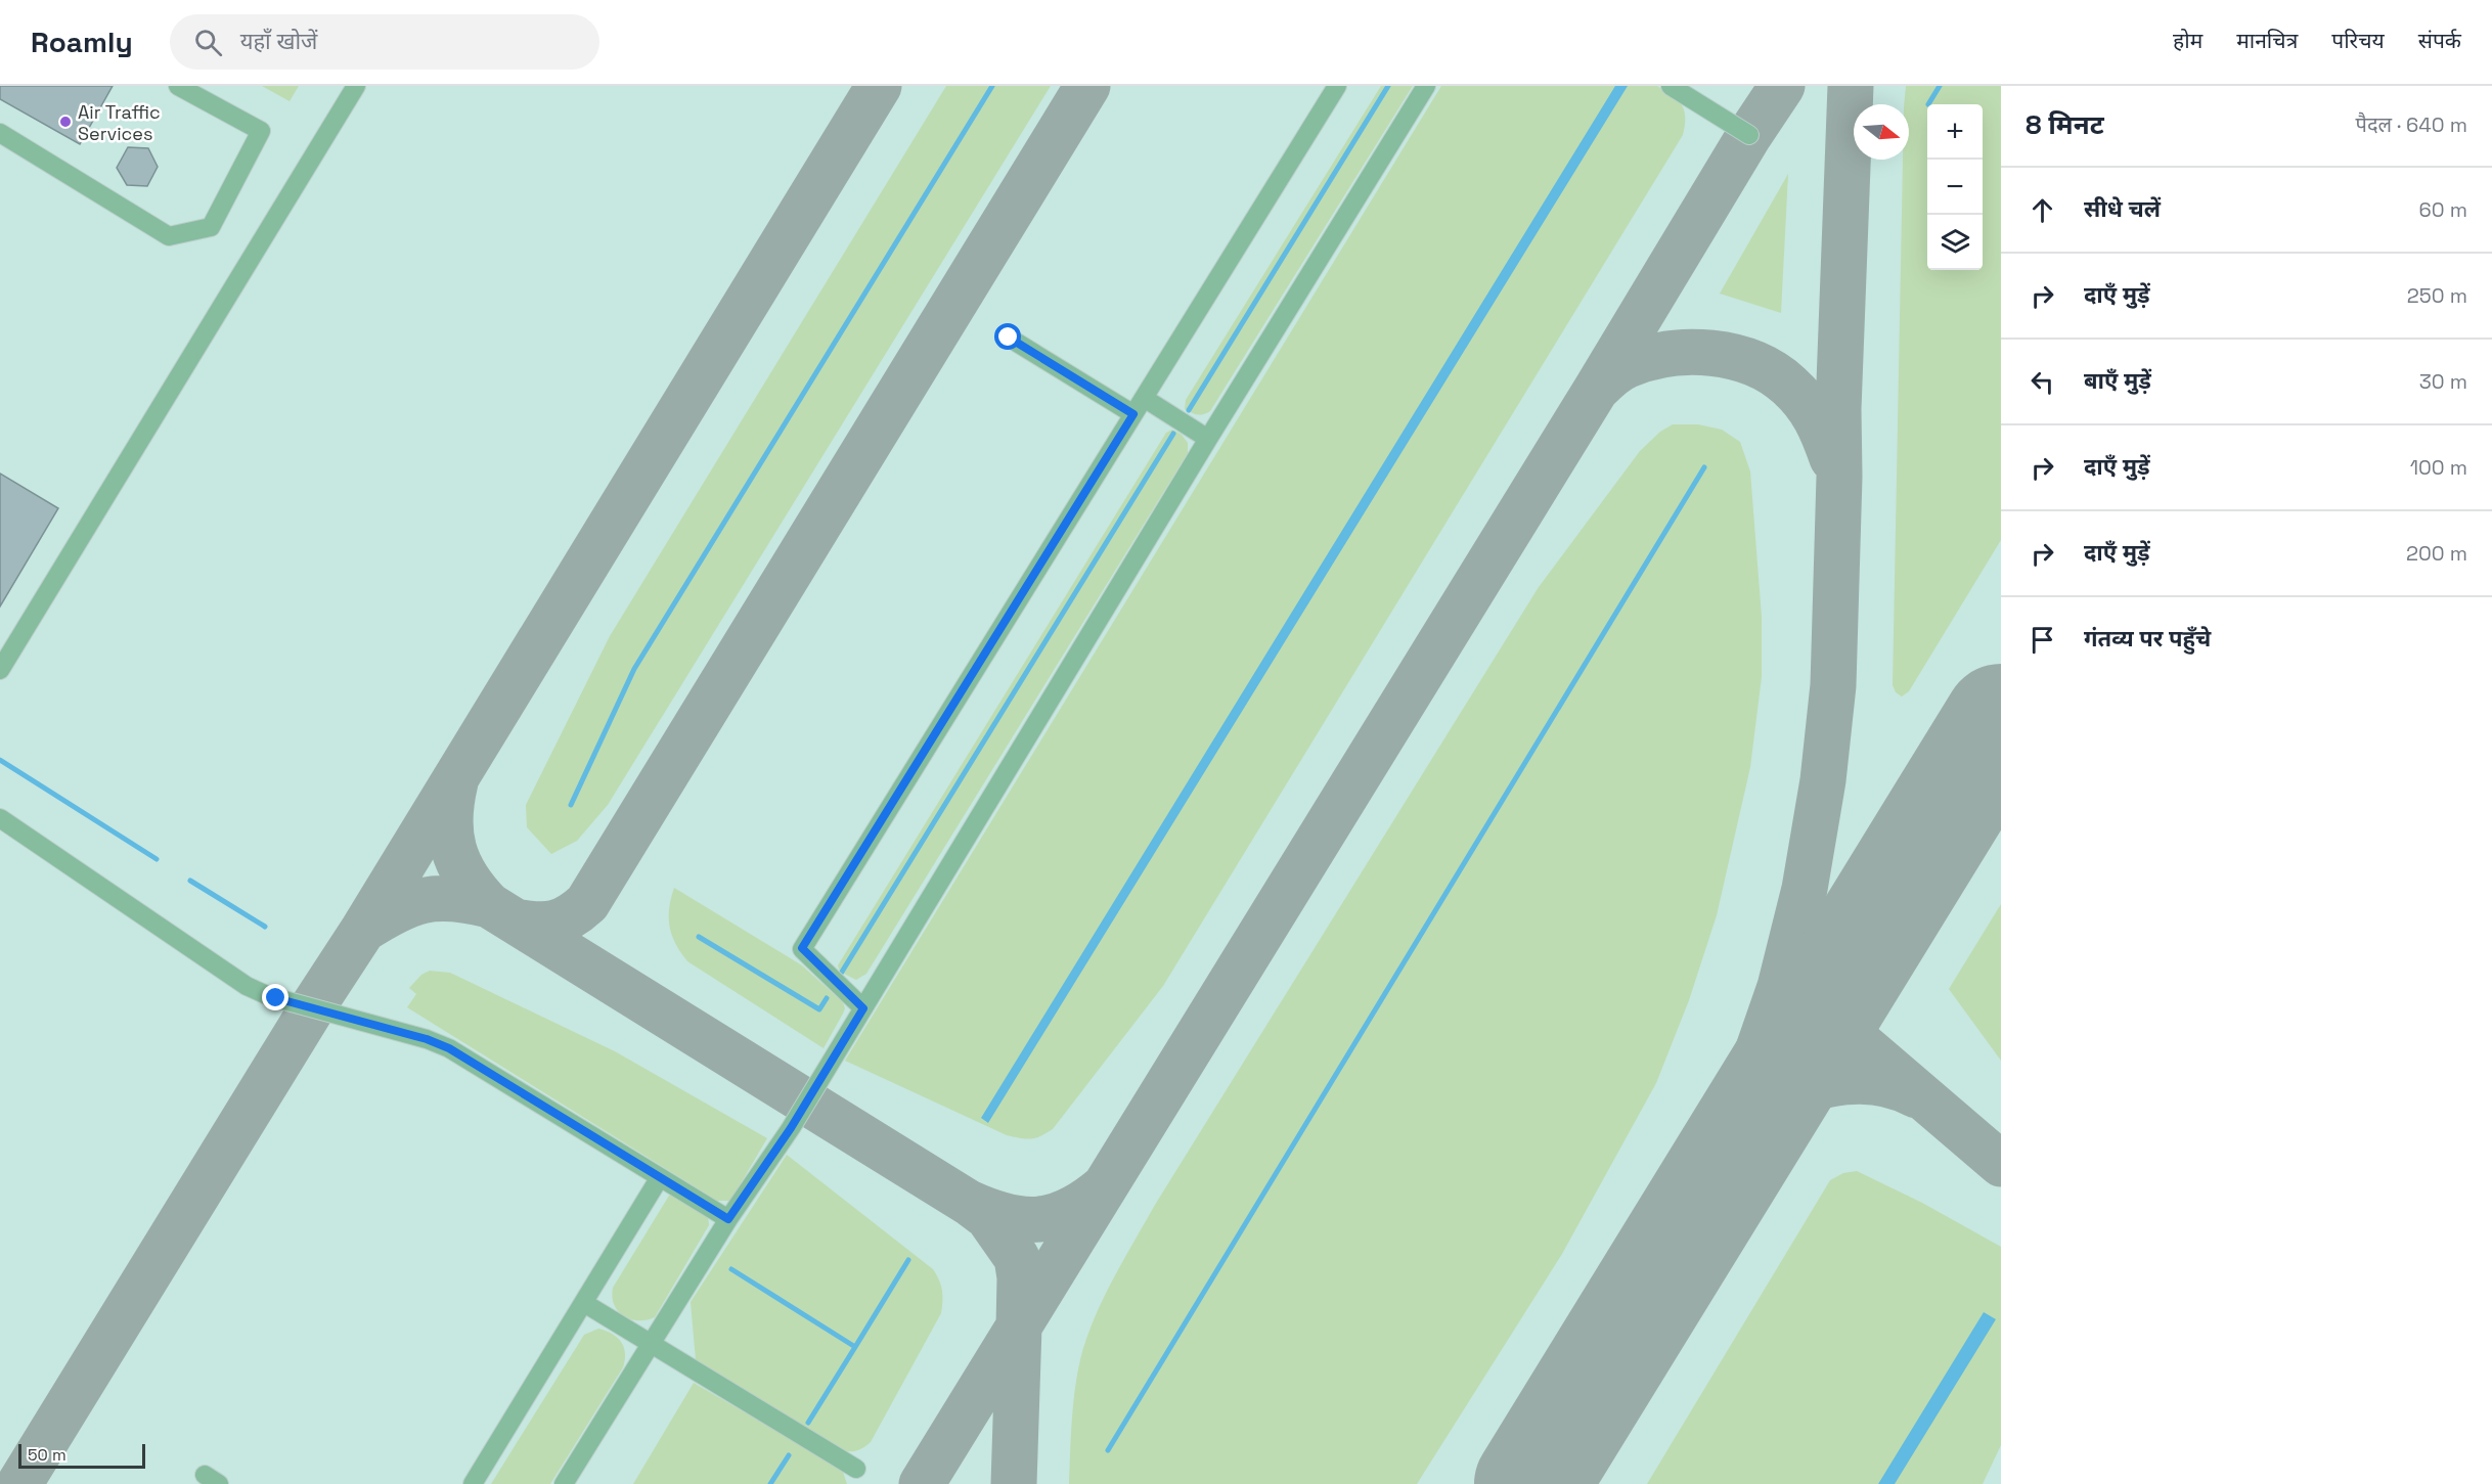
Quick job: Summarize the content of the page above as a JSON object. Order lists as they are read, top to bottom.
{
  "places": ["Air Traffic Services"],
  "scale_bar": "50 m",
  "north": "right",
  "page": {
    "header": "Roamly",
    "search": "यहाँ खोजें",
    "nav": [
      "होम",
      "मानचित्र",
      "परिचय",
      "संपर्क"
    ],
    "heading": ["8 मिनट", "पैदल · 640 m"],
    "map_buttons": ["+", "−"],
    "list": [
      ["सीधे चलें", "60 m"],
      ["दाएँ मुड़ें", "250 m"],
      ["बाएँ मुड़ें", "30 m"],
      ["दाएँ मुड़ें", "100 m"],
      ["दाएँ मुड़ें", "200 m"],
      "गंतव्य पर पहुँचे"
    ],
    "scale": "50 m"
  }
}
